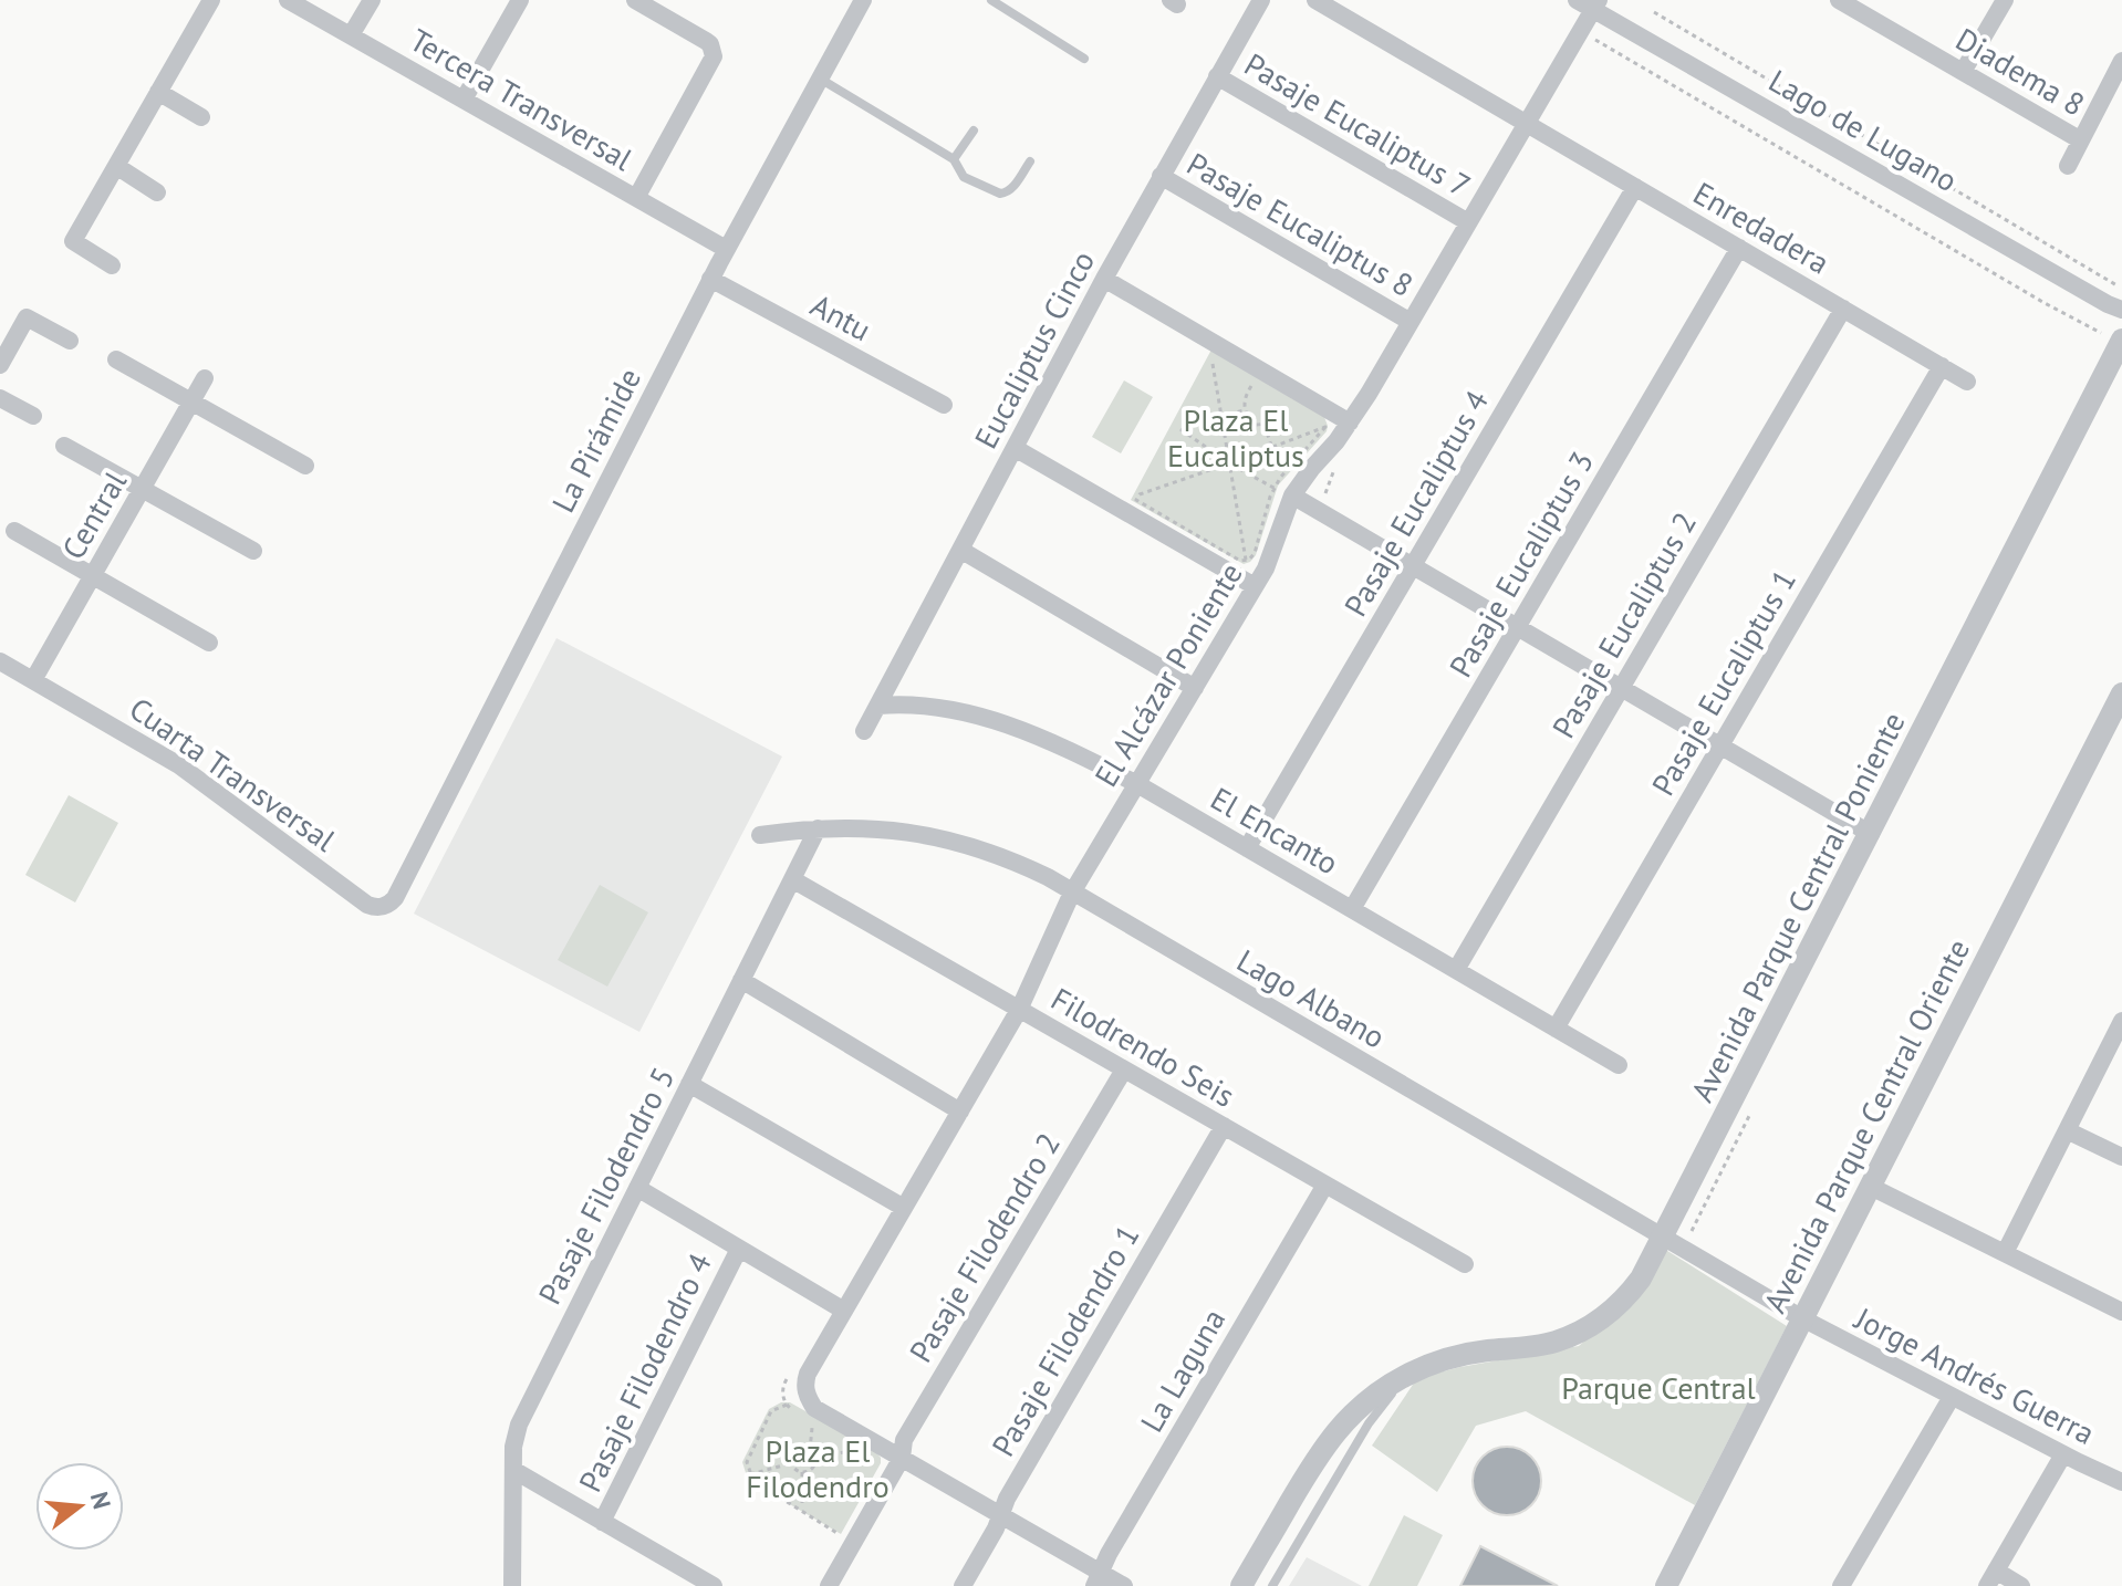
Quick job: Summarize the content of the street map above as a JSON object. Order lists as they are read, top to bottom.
{
  "streets": {
    "street": [
      "Diadema 8",
      "Tercera Transversal",
      "Pasaje Eucaliptus 7",
      "Lago de Lugano",
      "Pasaje Eucaliptus 8",
      "Enredadera",
      "Antu",
      "Eucaliptus Cinco",
      "La Pirámide",
      "Pasaje Eucaliptus 4",
      "Central",
      "Pasaje Eucaliptus 3",
      "Pasaje Eucaliptus 2",
      "El Alcázar Poniente",
      "Pasaje Eucaliptus 1",
      "Cuarta Transversal",
      "El Encanto",
      "Avenida Parque Central Poniente",
      "Lago Albano",
      "Filodrendo Seis",
      "Avenida Parque Central Oriente",
      "Pasaje Filodendro 5",
      "Pasaje Filodendro 2",
      "Pasaje Filodendro 1",
      "La Laguna",
      "Pasaje Filodendro 4",
      "Jorge Andrés Guerra"
    ]
  },
  "crossings": [
    ["Tercera Transversal", "La Pirámide"],
    ["Pasaje Eucaliptus 7", "Eucaliptus Cinco"],
    ["Pasaje Eucaliptus 7", "El Alcázar Poniente"],
    ["Lago de Lugano", "El Alcázar Poniente"],
    ["Pasaje Eucaliptus 8", "Eucaliptus Cinco"],
    ["Pasaje Eucaliptus 8", "El Alcázar Poniente"],
    ["Enredadera", "Pasaje Eucaliptus 4"],
    ["Enredadera", "Pasaje Eucaliptus 3"],
    ["Enredadera", "Pasaje Eucaliptus 2"],
    ["Enredadera", "El Alcázar Poniente"],
    ["Enredadera", "Pasaje Eucaliptus 1"],
    ["Antu", "La Pirámide"],
    ["Eucaliptus Cinco", "El Encanto"],
    ["La Pirámide", "Cuarta Transversal"],
    ["Pasaje Eucaliptus 4", "El Encanto"],
    ["Central", "Cuarta Transversal"],
    ["Pasaje Eucaliptus 3", "El Encanto"],
    ["Pasaje Eucaliptus 2", "El Encanto"],
    ["El Alcázar Poniente", "El Encanto"],
    ["El Alcázar Poniente", "Lago Albano"],
    ["El Alcázar Poniente", "Filodrendo Seis"],
    ["El Alcázar Poniente", "Pasaje Filodendro 2"],
    ["Pasaje Eucaliptus 1", "El Encanto"],
    ["Avenida Parque Central Poniente", "Lago Albano"],
    ["Lago Albano", "Avenida Parque Central Oriente"],
    ["Lago Albano", "Pasaje Filodendro 5"],
    ["Lago Albano", "Jorge Andrés Guerra"],
    ["Filodrendo Seis", "Pasaje Filodendro 5"],
    ["Filodrendo Seis", "Pasaje Filodendro 2"],
    ["Filodrendo Seis", "Pasaje Filodendro 1"],
    ["Filodrendo Seis", "La Laguna"],
    ["Avenida Parque Central Oriente", "Jorge Andrés Guerra"]
  ],
  "parks": ["Plaza El Eucaliptus", "Parque Central", "Plaza El Filodendro"],
  "north": "right"
}
